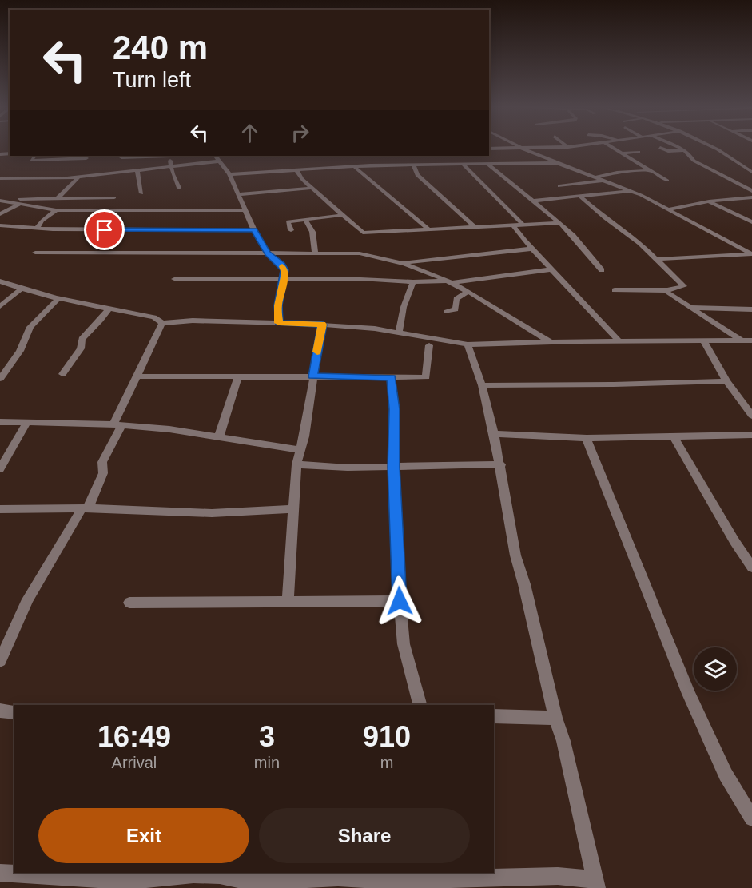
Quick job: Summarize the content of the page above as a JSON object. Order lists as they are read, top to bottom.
{
  "page": {
    "turn": ["240 m", "Turn left"],
    "eta": [
      "16:49",
      "Arrival",
      "3",
      "min",
      "910",
      "m"
    ],
    "buttons": ["Exit", "Share"]
  }
}
